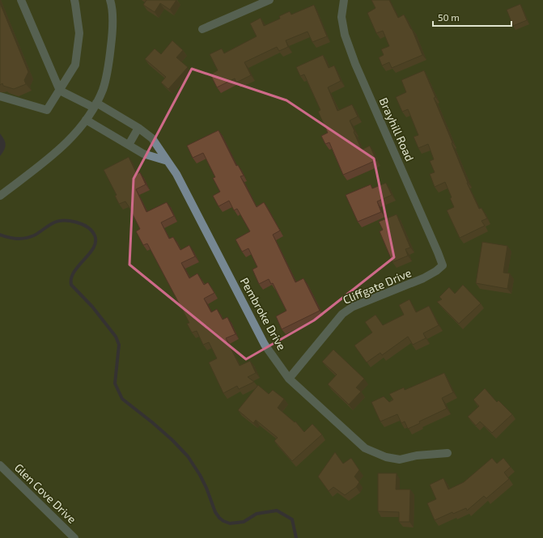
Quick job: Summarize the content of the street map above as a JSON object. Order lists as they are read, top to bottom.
{
  "streets": {
    "street": [
      "Brayhill Road",
      "Cliffgate Drive",
      "Pembroke Drive",
      "Glen Cove Drive"
    ]
  },
  "crossings": [
    ["Brayhill Road", "Cliffgate Drive"],
    ["Cliffgate Drive", "Pembroke Drive"]
  ],
  "scale_bar": "50 m"
}
